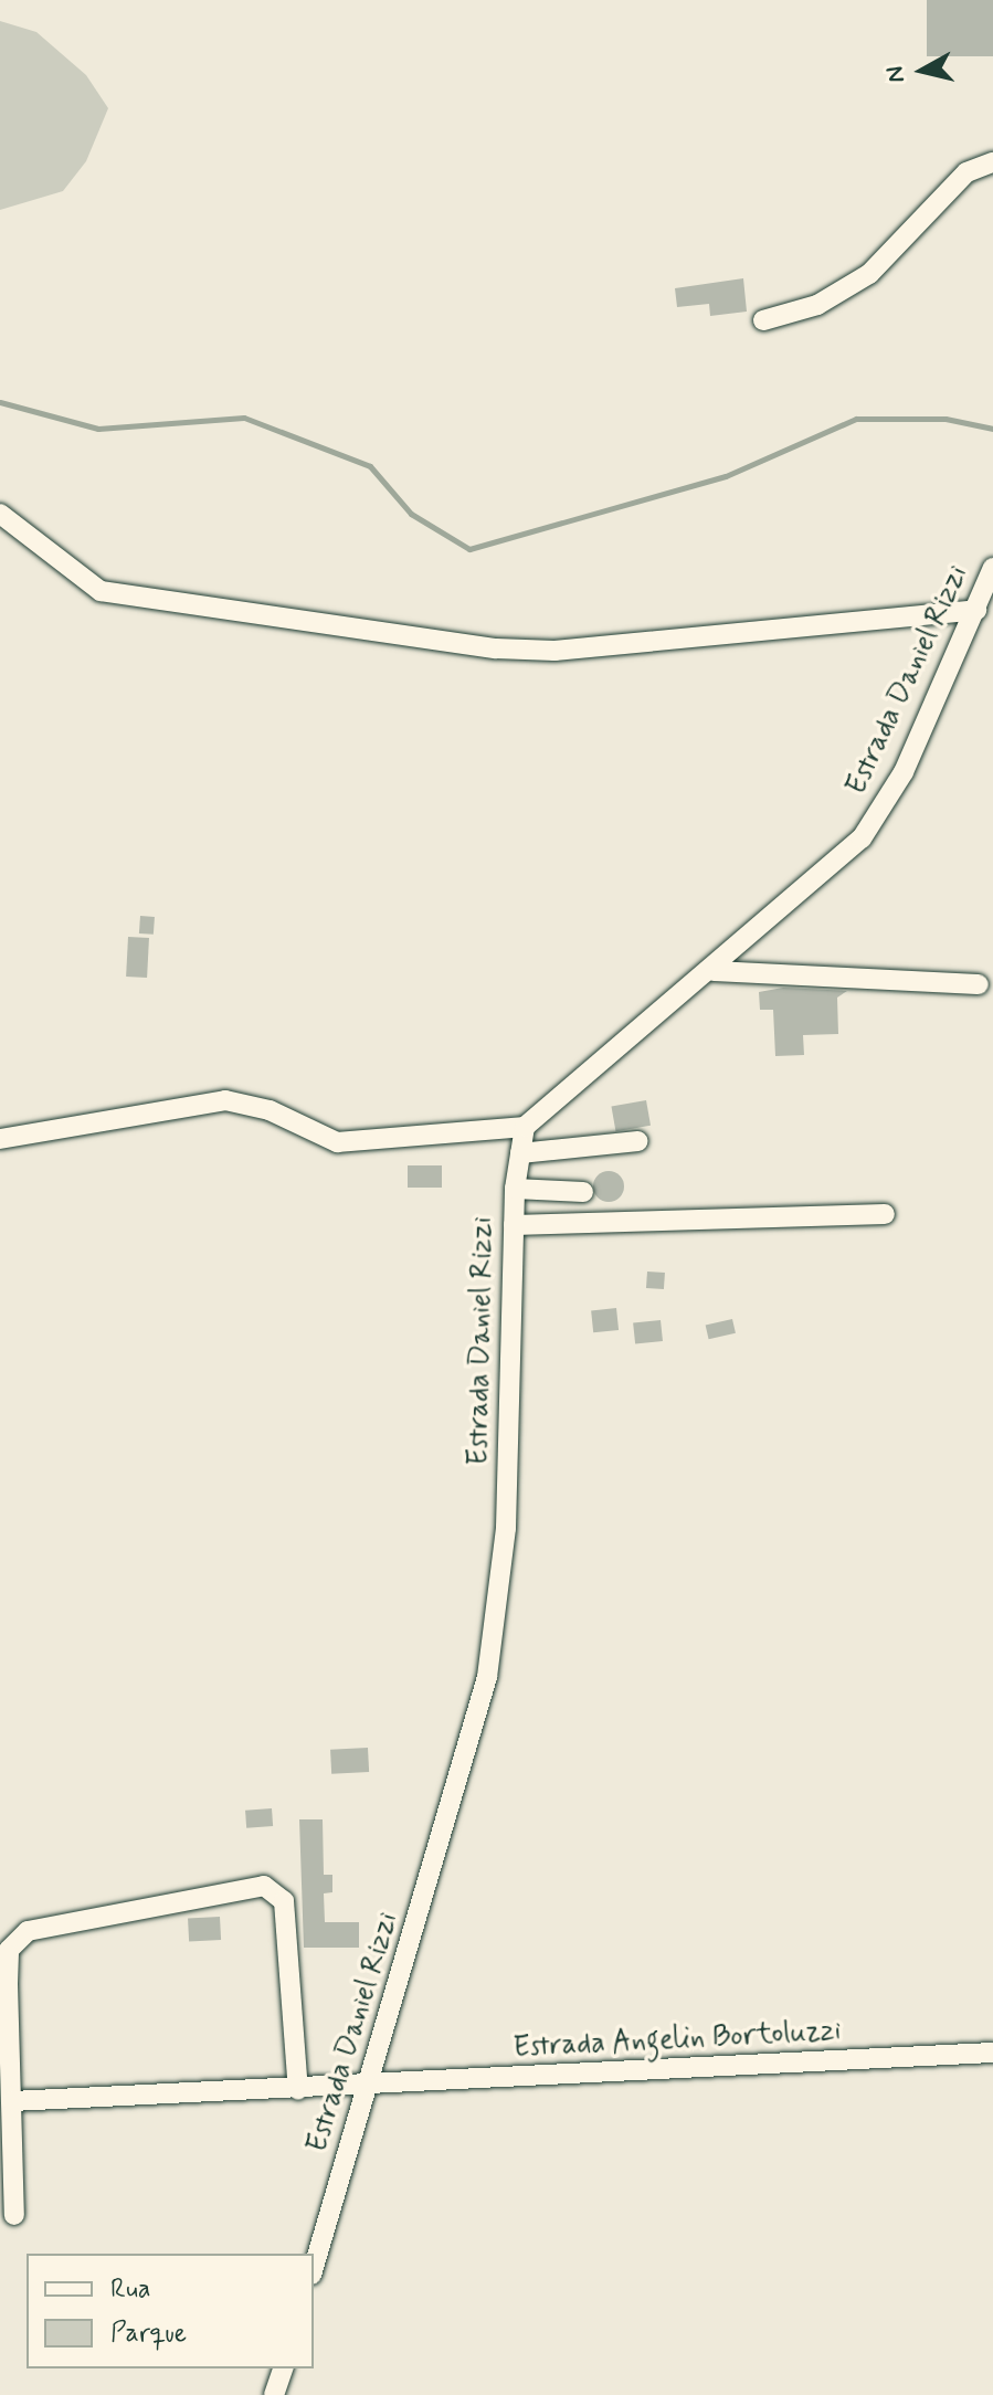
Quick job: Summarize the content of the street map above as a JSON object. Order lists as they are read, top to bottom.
{
  "streets": {
    "street": ["Estrada Daniel Rizzi", "Estrada Angelin Bortoluzzi"]
  },
  "crossings": [
    ["Estrada Daniel Rizzi", "Estrada Angelin Bortoluzzi"]
  ],
  "legend": ["Rua", "Parque"],
  "north": "left"
}
